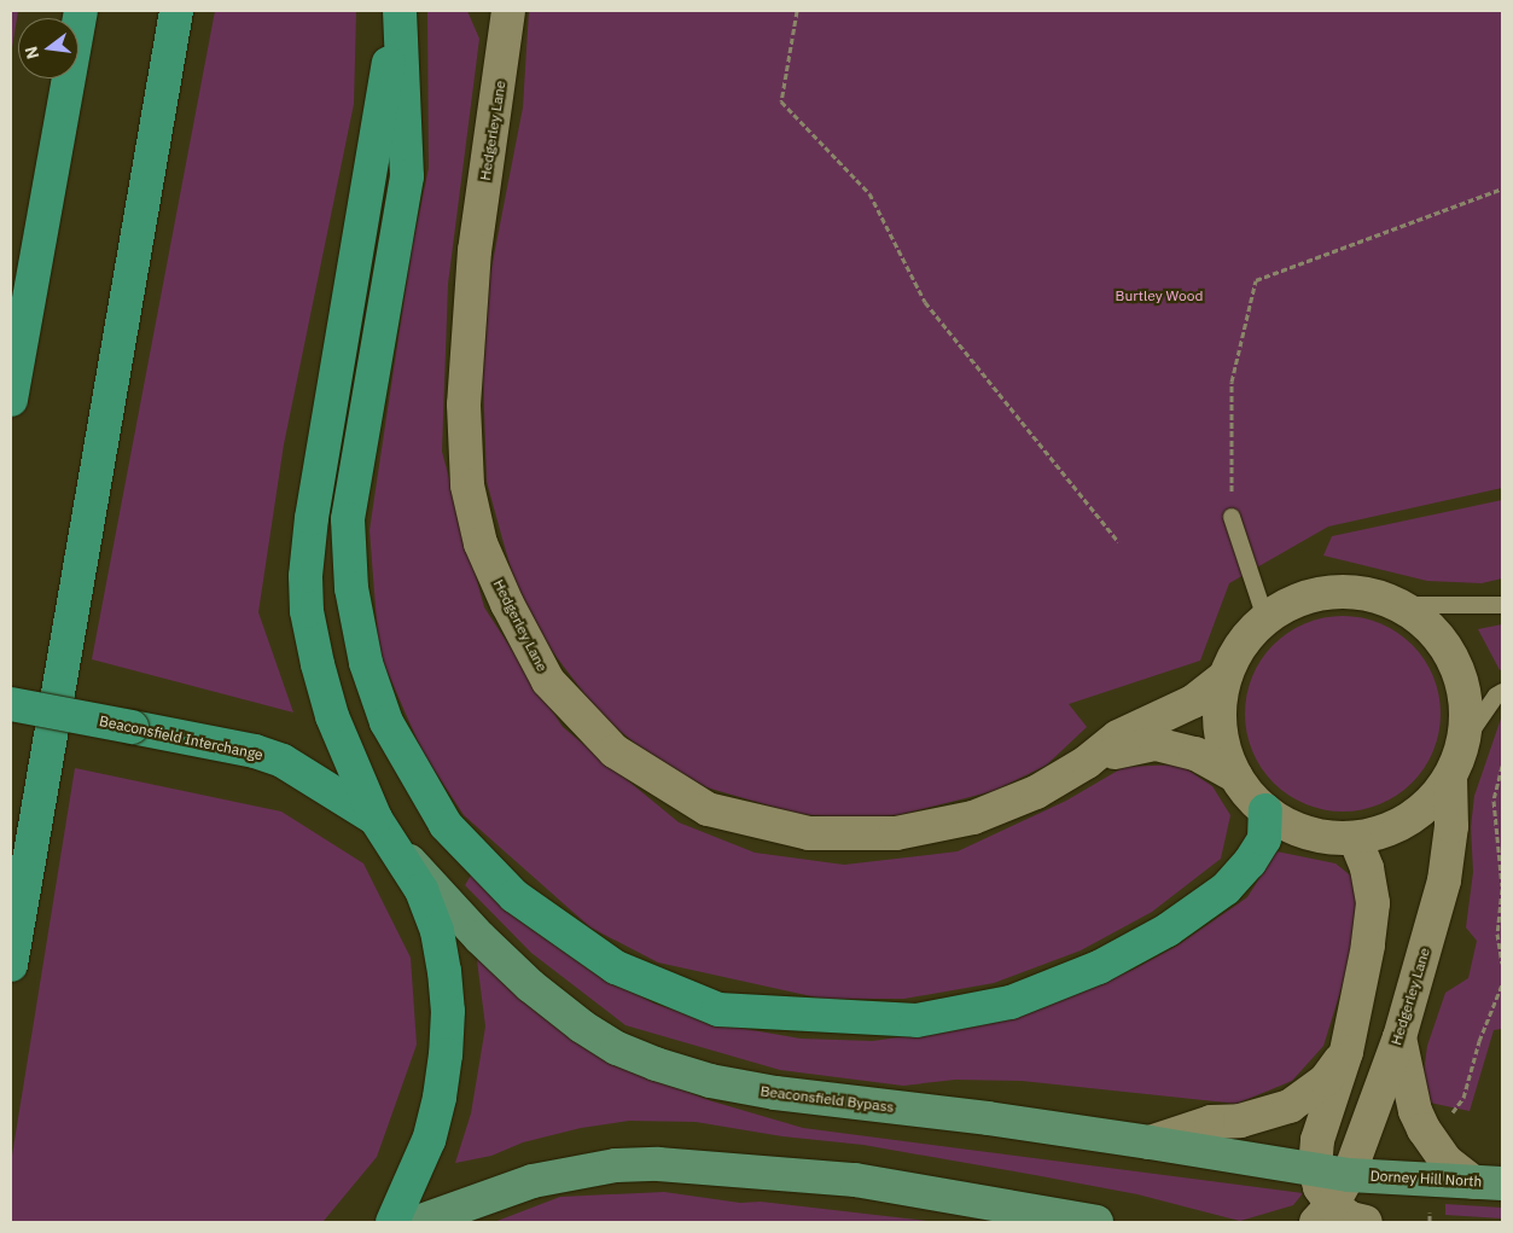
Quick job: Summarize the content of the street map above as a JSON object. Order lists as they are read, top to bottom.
{
  "streets": {
    "highway": ["Beaconsfield Interchange"],
    "main road": ["Beaconsfield Bypass", "Dorney Hill North"],
    "street": ["Hedgerley Lane"]
  },
  "crossings": [
    ["Hedgerley Lane", "Beaconsfield Bypass"],
    ["Hedgerley Lane", "Dorney Hill North"],
    ["Beaconsfield Interchange", "Beaconsfield Bypass"],
    ["Beaconsfield Bypass", "Dorney Hill North"]
  ],
  "parks": ["Burtley Wood"],
  "north": "left"
}
